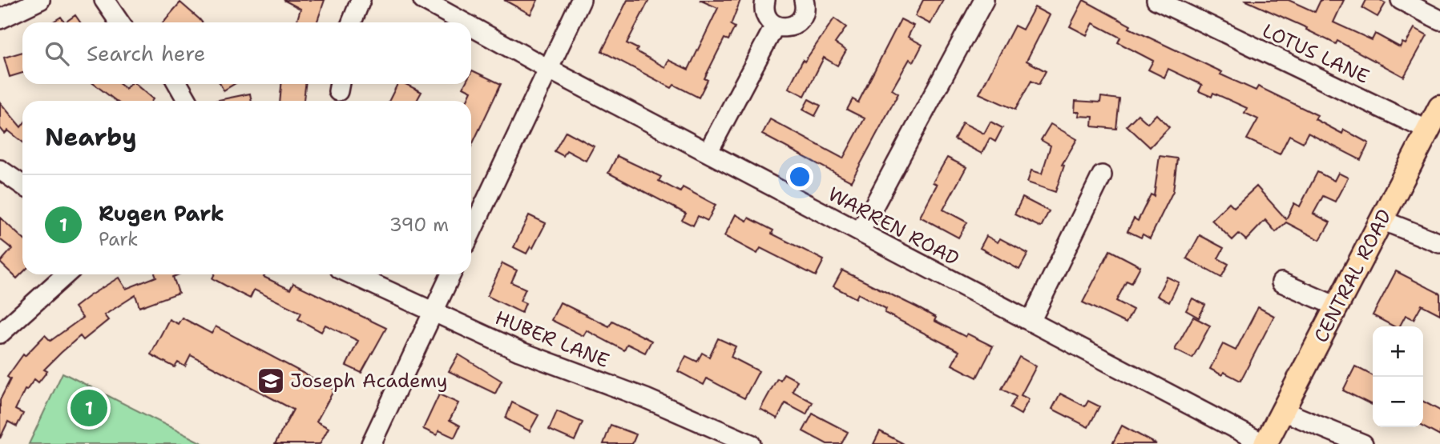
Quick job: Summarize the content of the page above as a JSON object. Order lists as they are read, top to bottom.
{
  "streets": {
    "main road": ["CENTRAL ROAD"],
    "street": ["LOTUS LANE", "WARREN ROAD", "HUBER LANE"]
  },
  "crossings": [
    ["LOTUS LANE", "CENTRAL ROAD"],
    ["WARREN ROAD", "CENTRAL ROAD"]
  ],
  "places": {
    "school or university": ["Joseph Academy"]
  },
  "page": {
    "search": "Search here",
    "heading": "Nearby",
    "list": [
      {
        "mark": "1",
        "name": "Rugen Park",
        "note": "Park",
        "value": "390 m"
      }
    ],
    "map_buttons": ["+", "−"],
    "pins": "1"
  }
}
